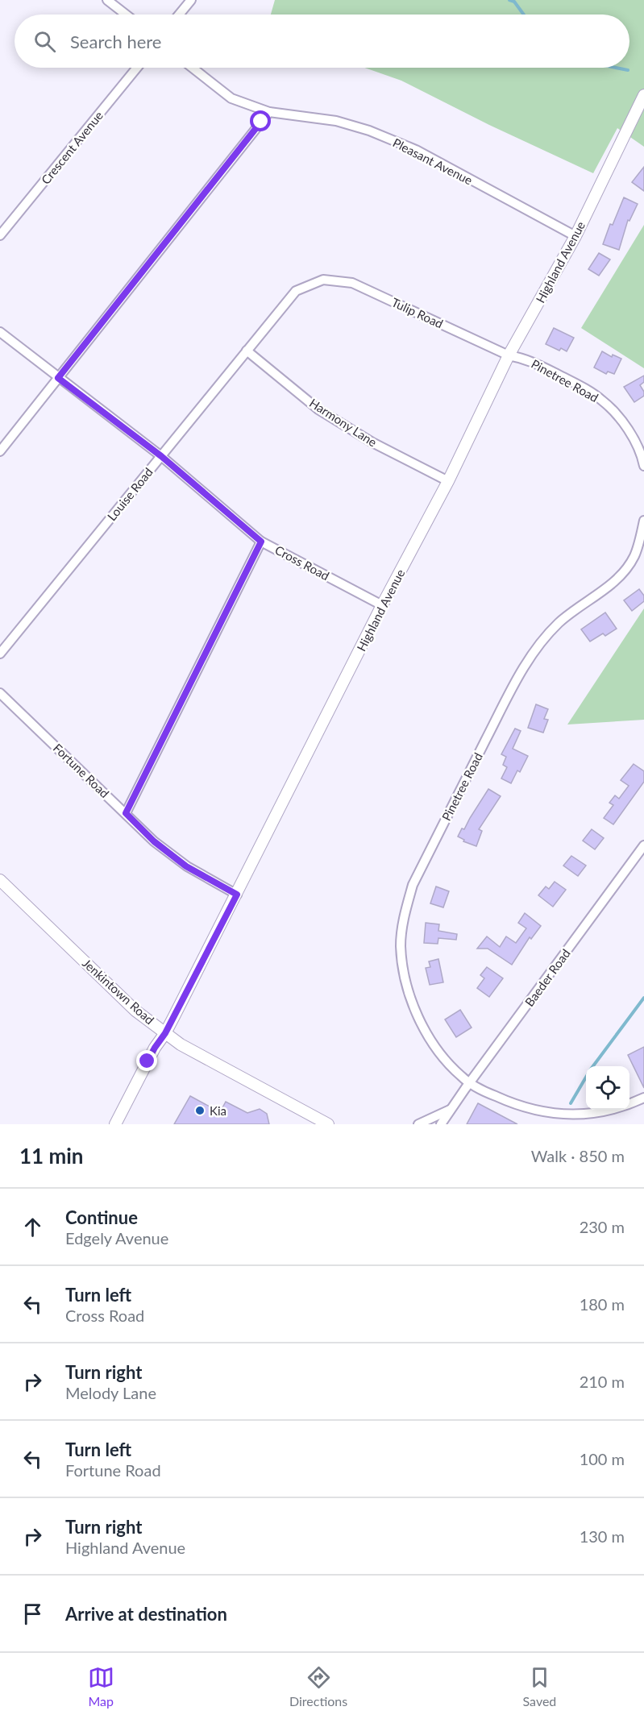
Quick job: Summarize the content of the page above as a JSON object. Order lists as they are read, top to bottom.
{
  "streets": {
    "street": [
      "Crescent Avenue",
      "Pleasant Avenue",
      "Highland Avenue",
      "Tulip Road",
      "Pinetree Road",
      "Harmony Lane",
      "Louise Road",
      "Cross Road",
      "Fortune Road",
      "Baeder Road",
      "Jenkintown Road"
    ]
  },
  "crossings": [
    ["Pleasant Avenue", "Highland Avenue"],
    ["Highland Avenue", "Tulip Road"],
    ["Highland Avenue", "Pinetree Road"],
    ["Highland Avenue", "Harmony Lane"],
    ["Highland Avenue", "Cross Road"],
    ["Highland Avenue", "Fortune Road"],
    ["Highland Avenue", "Jenkintown Road"],
    ["Tulip Road", "Pinetree Road"],
    ["Tulip Road", "Louise Road"],
    ["Pinetree Road", "Baeder Road"],
    ["Harmony Lane", "Louise Road"],
    ["Louise Road", "Cross Road"]
  ],
  "places": ["Kia"],
  "page": {
    "search": "Search here",
    "heading": ["11 min", "Walk · 850 m"],
    "list": [
      ["Continue", "Edgely Avenue", "230 m"],
      ["Turn left", "Cross Road", "180 m"],
      ["Turn right", "Melody Lane", "210 m"],
      ["Turn left", "Fortune Road", "100 m"],
      ["Turn right", "Highland Avenue", "130 m"],
      "Arrive at destination"
    ],
    "nav": ["Map", "Directions", "Saved"]
  }
}
